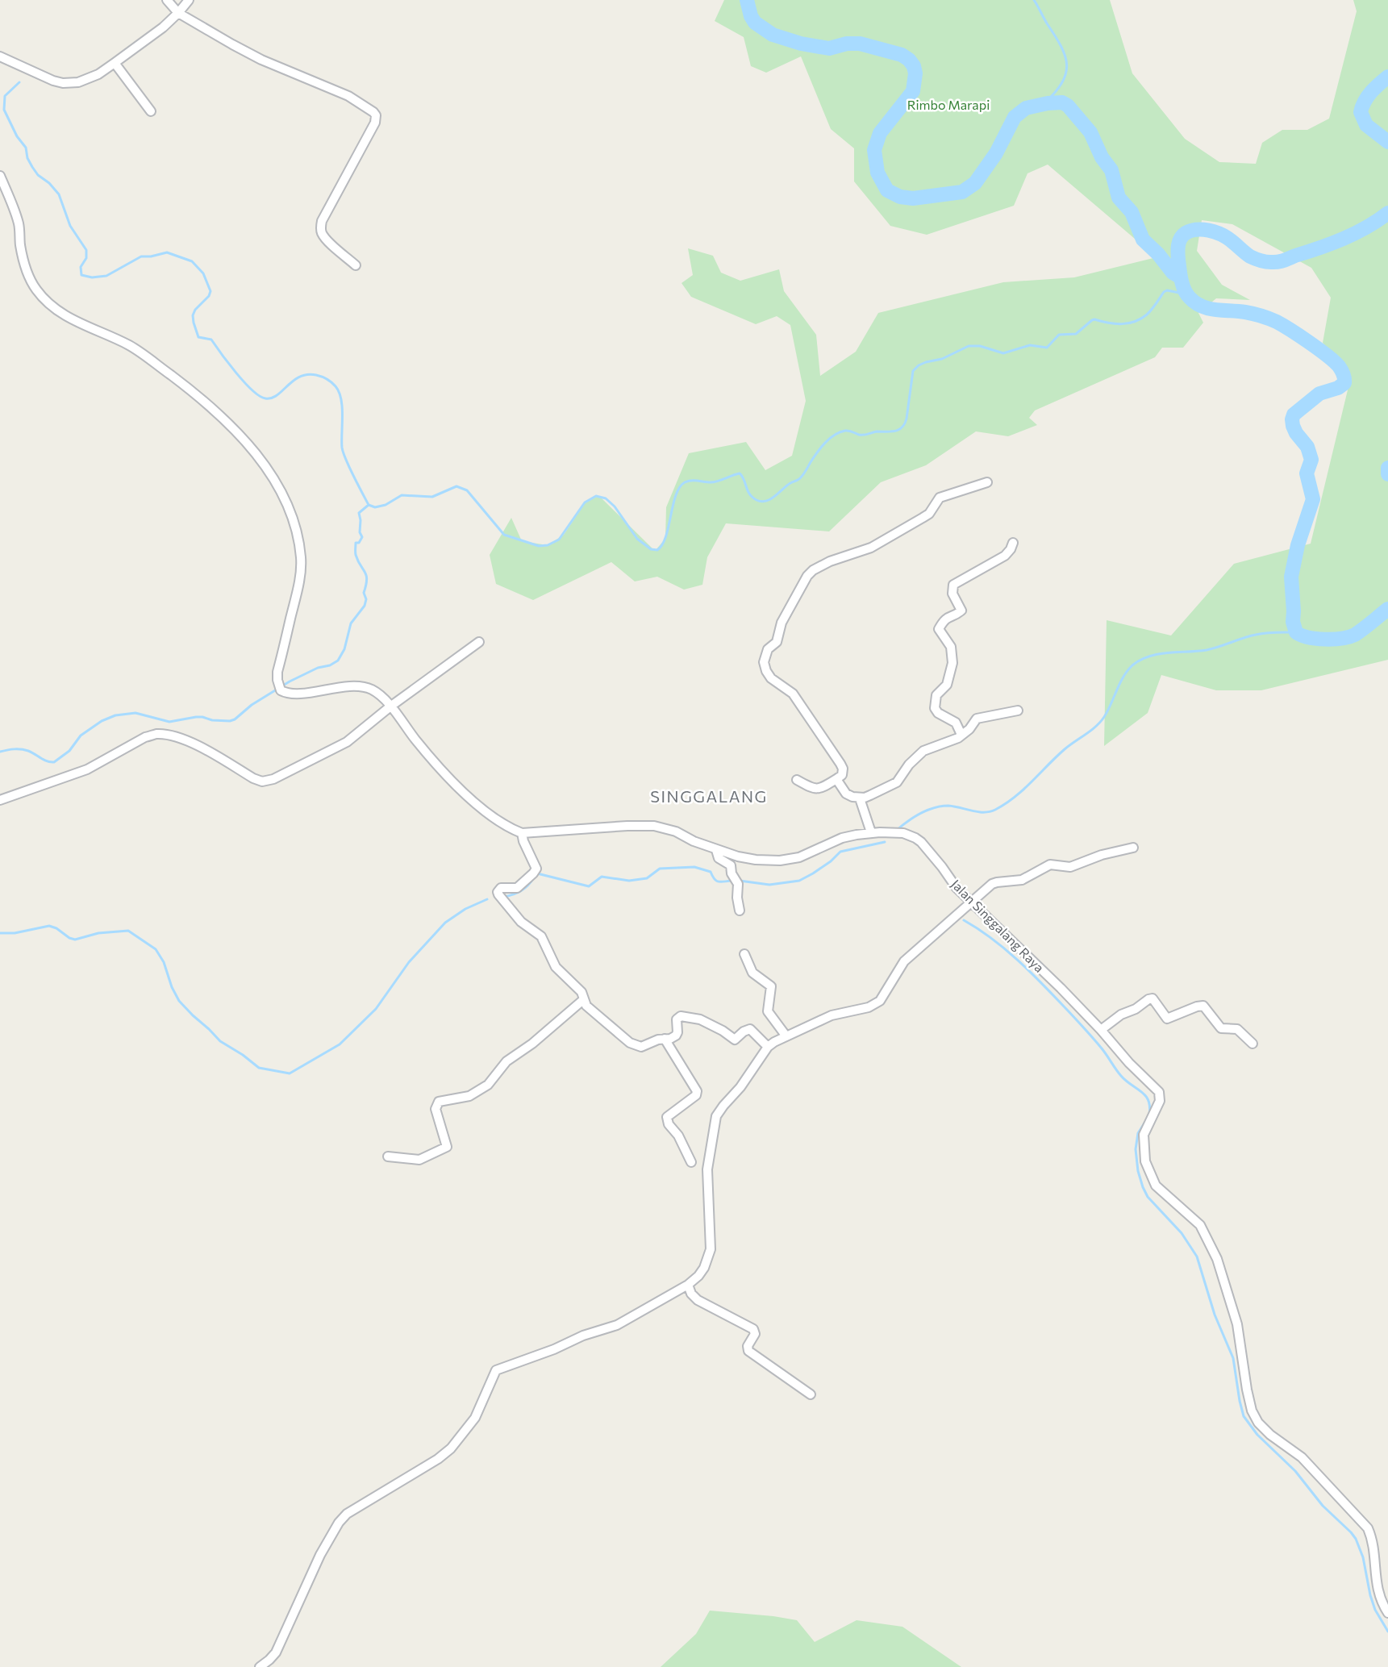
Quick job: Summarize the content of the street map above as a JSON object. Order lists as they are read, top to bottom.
{
  "streets": {
    "street": ["Jalan Singgalang Raya"]
  },
  "districts": ["SINGGALANG"],
  "parks": ["Rimbo Marapi"]
}
